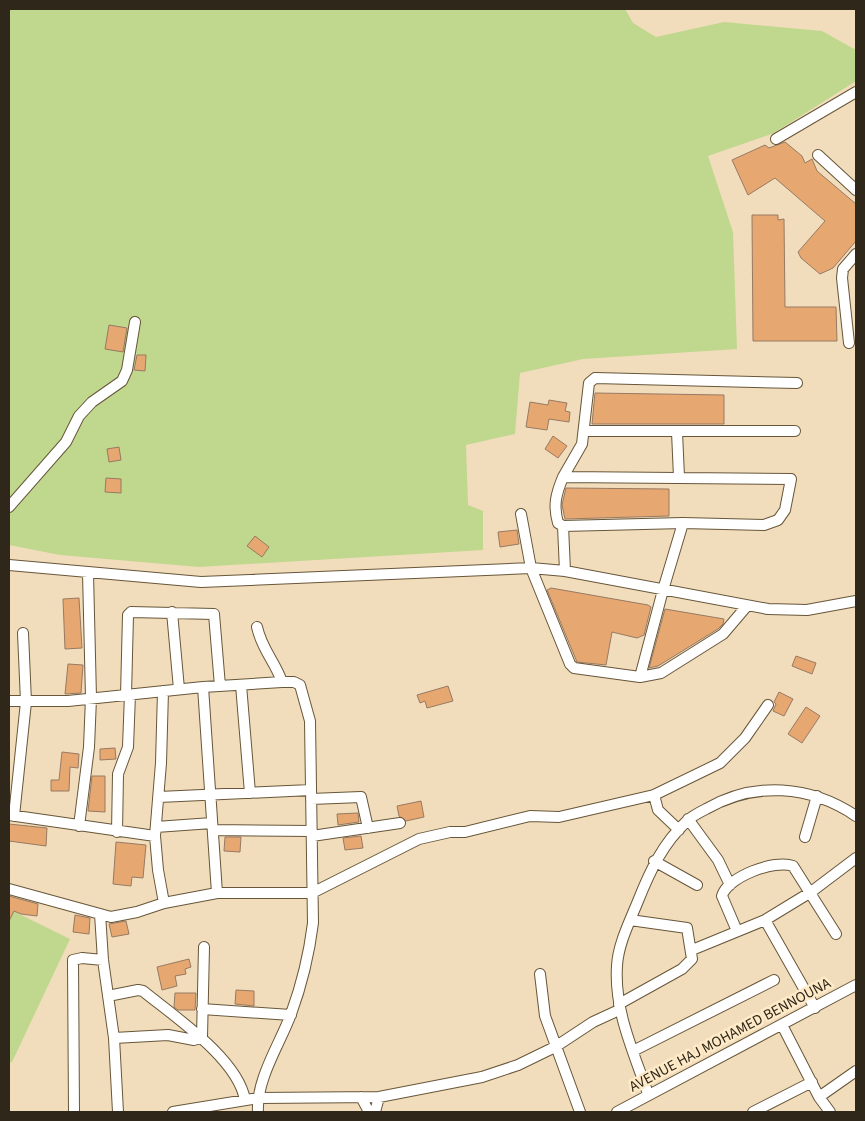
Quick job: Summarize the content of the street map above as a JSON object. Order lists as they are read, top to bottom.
{
  "streets": {
    "street": ["AVENUE HAJ MOHAMED BENNOUNA"]
  }
}
